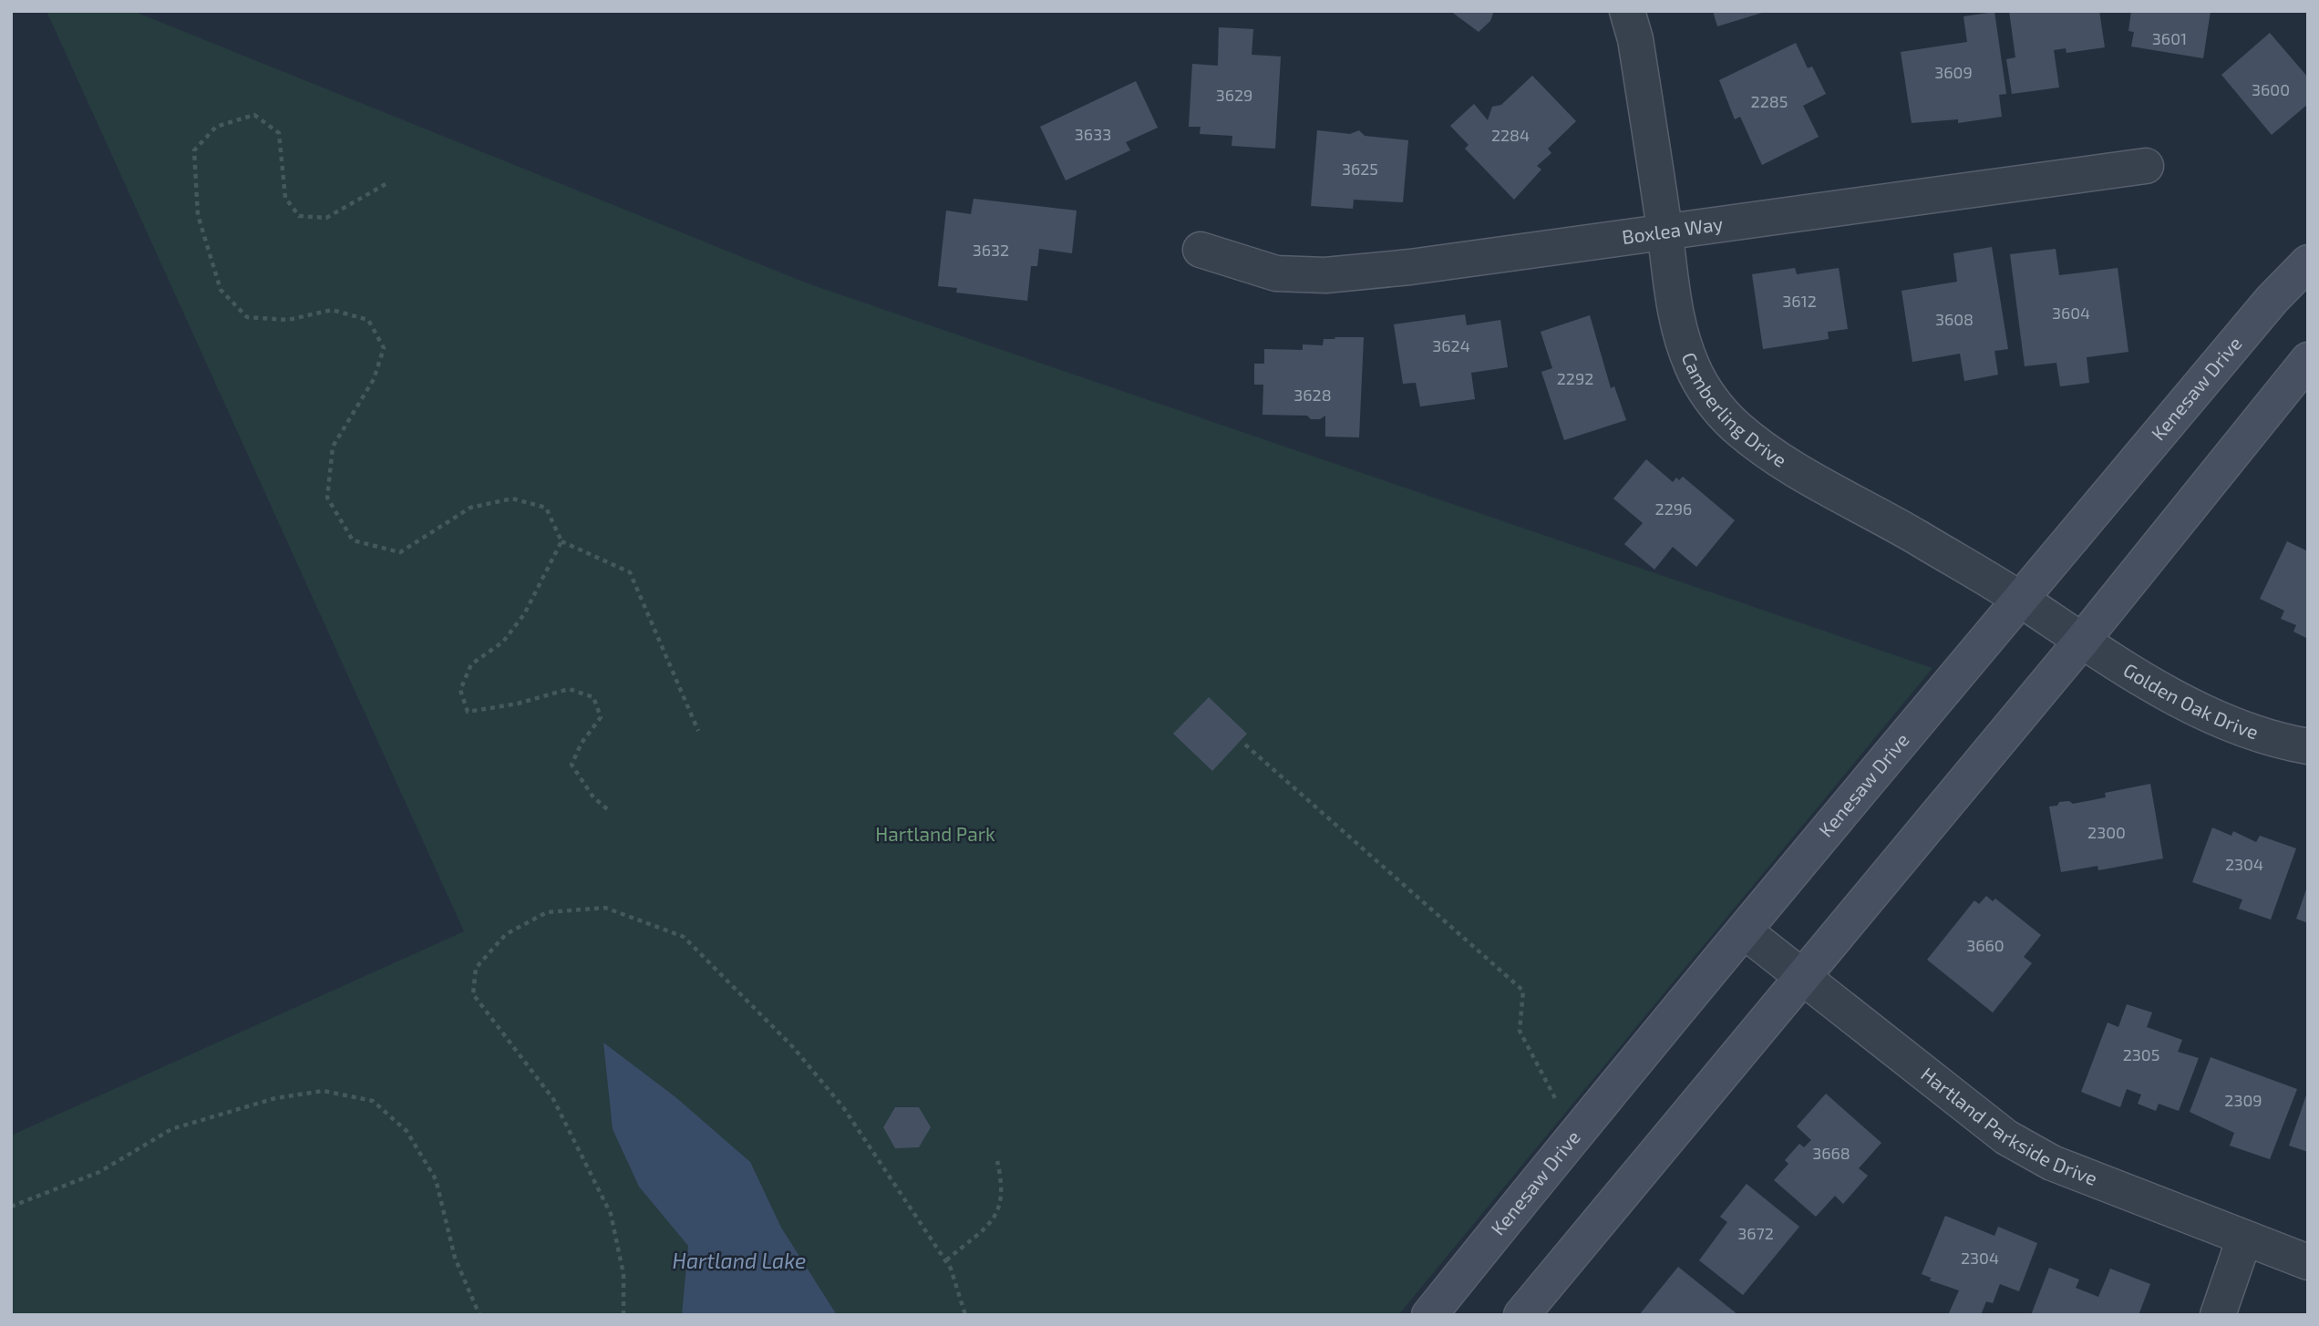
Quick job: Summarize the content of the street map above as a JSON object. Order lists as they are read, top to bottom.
{
  "streets": {
    "street": [
      "Boxlea Way",
      "Kenesaw Drive",
      "Camberling Drive",
      "Golden Oak Drive",
      "Hartland Parkside Drive"
    ]
  },
  "crossings": [
    ["Boxlea Way", "Camberling Drive"],
    ["Kenesaw Drive", "Camberling Drive"],
    ["Kenesaw Drive", "Hartland Parkside Drive"],
    ["Camberling Drive", "Golden Oak Drive"]
  ],
  "water": ["Hartland Lake"],
  "parks": ["Hartland Park"],
  "house_numbers": [
    "3601",
    "3609",
    "3600",
    "3629",
    "2285",
    "3633",
    "2284",
    "3625",
    "3632",
    "3612",
    "3604",
    "3608",
    "3624",
    "2292",
    "3628",
    "2296",
    "2300",
    "2304",
    "3660",
    "2305",
    "2309",
    "3668",
    "3672",
    "2304"
  ]
}
